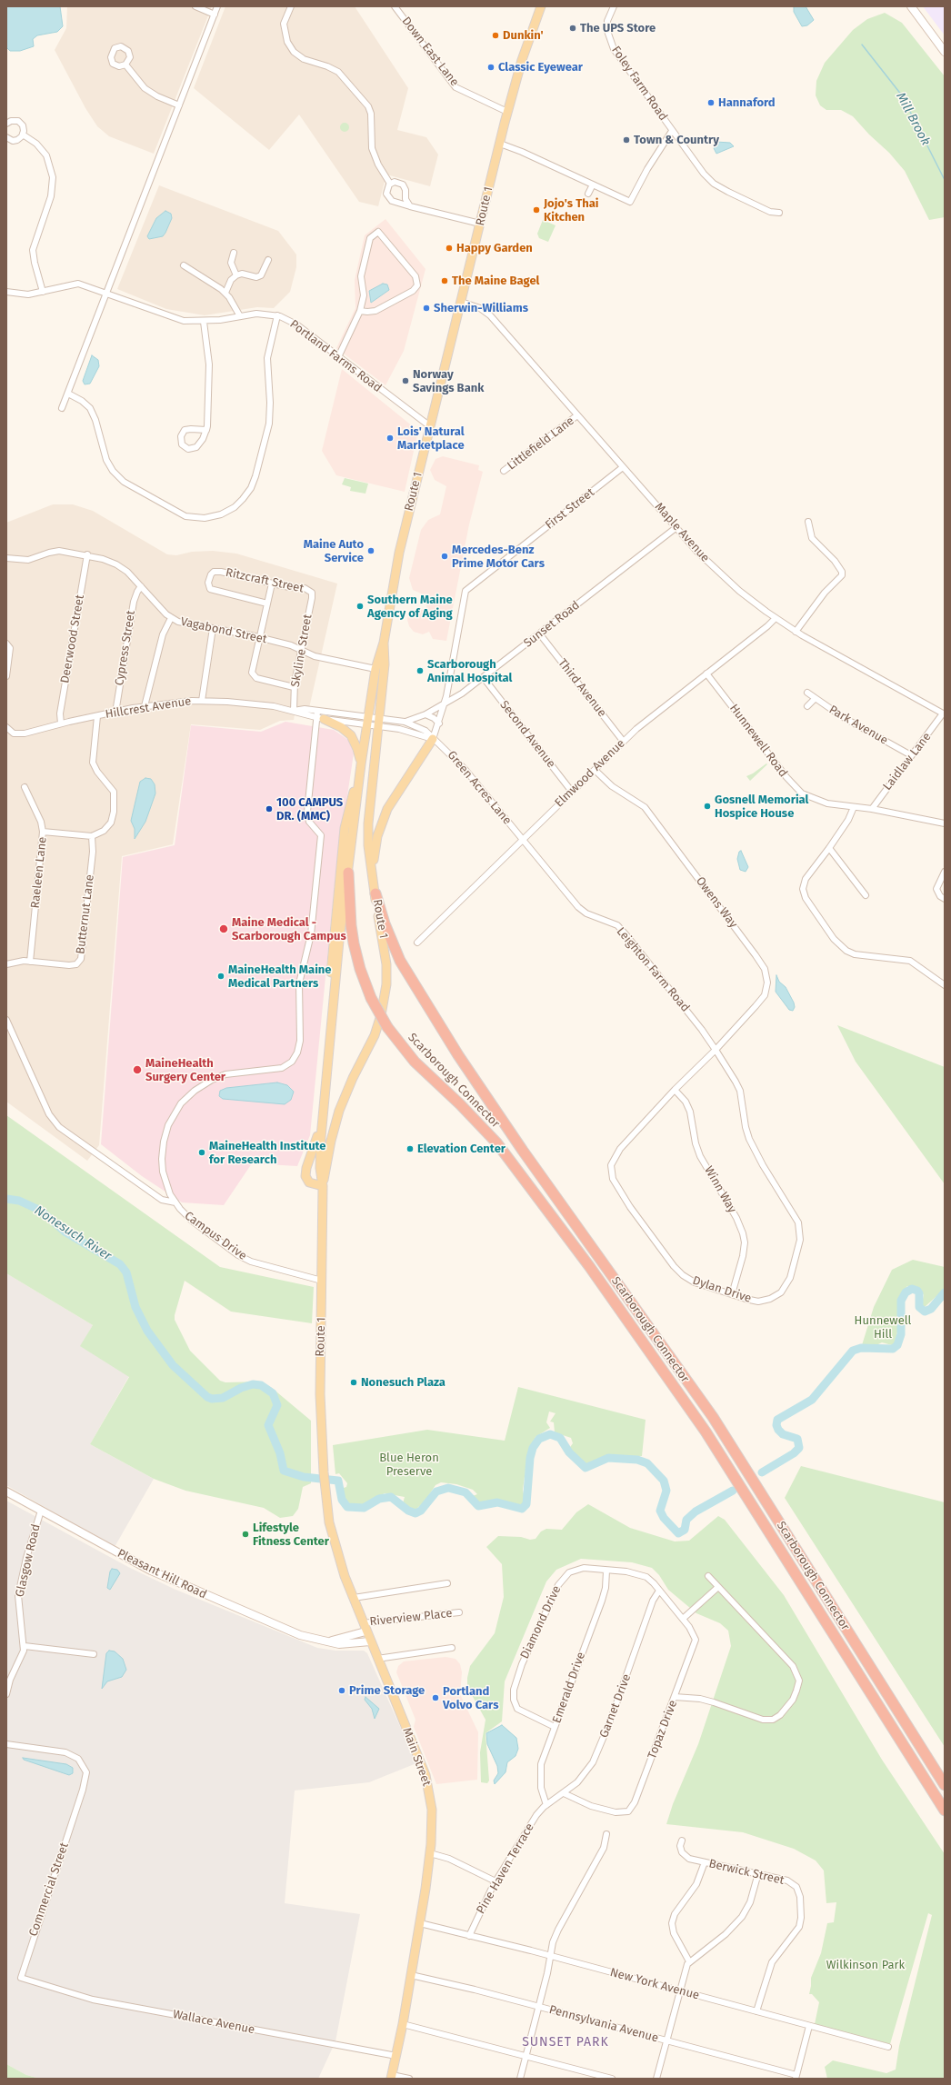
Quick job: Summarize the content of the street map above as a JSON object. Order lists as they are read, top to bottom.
{
  "streets": {
    "highway": ["Scarborough Connector"],
    "main road": ["Route 1", "Main Street"],
    "street": [
      "Down East Lane",
      "Foley Farm Road",
      "Portland Farms Road",
      "Littlefield Lane",
      "First Street",
      "Maple Avenue",
      "Ritzcraft Street",
      "Sunset Road",
      "Vagabond Street",
      "Deerwood Street",
      "Cypress Street",
      "Skyline Street",
      "Third Avenue",
      "Hillcrest Avenue",
      "Park Avenue",
      "Second Avenue",
      "Hunnewell Road",
      "Laidlaw Lane",
      "Elmwood Avenue",
      "Green Acres Lane",
      "Raeleen Lane",
      "Owens Way",
      "Butternut Lane",
      "Leighton Farm Road",
      "Winn Way",
      "Campus Drive",
      "Dylan Drive",
      "Glasgow Road",
      "Pleasant Hill Road",
      "Riverview Place",
      "Diamond Drive",
      "Emerald Drive",
      "Garnet Drive",
      "Topaz Drive",
      "Pine Haven Terrace",
      "Berwick Street",
      "Commercial Street",
      "New York Avenue",
      "Wallace Avenue",
      "Pennsylvania Avenue"
    ]
  },
  "crossings": [
    ["Down East Lane", "Route 1"],
    ["Route 1", "Portland Farms Road"],
    ["Route 1", "Maple Avenue"],
    ["Route 1", "Vagabond Street"],
    ["Route 1", "Hillcrest Avenue"],
    ["Route 1", "Green Acres Lane"],
    ["Route 1", "Scarborough Connector"],
    ["Route 1", "Campus Drive"],
    ["Route 1", "Main Street"],
    ["Littlefield Lane", "Maple Avenue"],
    ["First Street", "Maple Avenue"],
    ["First Street", "Sunset Road"],
    ["First Street", "Green Acres Lane"],
    ["Maple Avenue", "Sunset Road"],
    ["Maple Avenue", "Laidlaw Lane"],
    ["Maple Avenue", "Elmwood Avenue"],
    ["Ritzcraft Street", "Skyline Street"],
    ["Sunset Road", "Third Avenue"],
    ["Sunset Road", "Second Avenue"],
    ["Sunset Road", "Green Acres Lane"],
    ["Vagabond Street", "Deerwood Street"],
    ["Vagabond Street", "Cypress Street"],
    ["Vagabond Street", "Skyline Street"],
    ["Deerwood Street", "Hillcrest Avenue"],
    ["Cypress Street", "Hillcrest Avenue"],
    ["Skyline Street", "Hillcrest Avenue"],
    ["Third Avenue", "Elmwood Avenue"],
    ["Hillcrest Avenue", "Green Acres Lane"],
    ["Hillcrest Avenue", "Campus Drive"],
    ["Park Avenue", "Laidlaw Lane"],
    ["Second Avenue", "Elmwood Avenue"],
    ["Hunnewell Road", "Laidlaw Lane"],
    ["Hunnewell Road", "Elmwood Avenue"],
    ["Elmwood Avenue", "Green Acres Lane"],
    ["Elmwood Avenue", "Owens Way"],
    ["Elmwood Avenue", "Leighton Farm Road"],
    ["Green Acres Lane", "Leighton Farm Road"],
    ["Raeleen Lane", "Butternut Lane"],
    ["Owens Way", "Leighton Farm Road"],
    ["Owens Way", "Dylan Drive"],
    ["Leighton Farm Road", "Dylan Drive"],
    ["Winn Way", "Dylan Drive"],
    ["Glasgow Road", "Pleasant Hill Road"],
    ["Pleasant Hill Road", "Riverview Place"],
    ["Pleasant Hill Road", "Main Street"],
    ["Riverview Place", "Main Street"],
    ["Diamond Drive", "Emerald Drive"],
    ["Diamond Drive", "Garnet Drive"],
    ["Diamond Drive", "Topaz Drive"],
    ["Emerald Drive", "Garnet Drive"],
    ["Emerald Drive", "Pine Haven Terrace"],
    ["Garnet Drive", "Topaz Drive"],
    ["Garnet Drive", "Pine Haven Terrace"],
    ["Main Street", "New York Avenue"],
    ["Main Street", "Wallace Avenue"],
    ["Main Street", "Pennsylvania Avenue"],
    ["Pine Haven Terrace", "New York Avenue"],
    ["Berwick Street", "New York Avenue"],
    ["Commercial Street", "Wallace Avenue"]
  ],
  "districts": ["SUNSET PARK"],
  "water": ["Mill Brook", "Nonesuch River"],
  "parks": ["Hunnewell Hill", "Blue Heron Preserve", "Wilkinson Park"],
  "places": [
    "The UPS Store",
    "Dunkin'",
    "Classic Eyewear",
    "Hannaford",
    "Town & Country",
    "Jojo's Thai Kitchen",
    "Happy Garden",
    "The Maine Bagel",
    "Sherwin-Williams",
    "Norway Savings Bank",
    "Lois' Natural Marketplace",
    "Maine Auto Service",
    "Mercedes-Benz Prime Motor Cars",
    "Southern Maine Agency of Aging",
    "Scarborough Animal Hospital",
    "Gosnell Memorial Hospice House",
    "100 CAMPUS DR. (MMC)",
    "Maine Medical - Scarborough Campus",
    "MaineHealth Maine Medical Partners",
    "MaineHealth Surgery Center",
    "Elevation Center",
    "MaineHealth Institute for Research",
    "Nonesuch Plaza",
    "Lifestyle Fitness Center",
    "Prime Storage",
    "Portland Volvo Cars"
  ]
}
